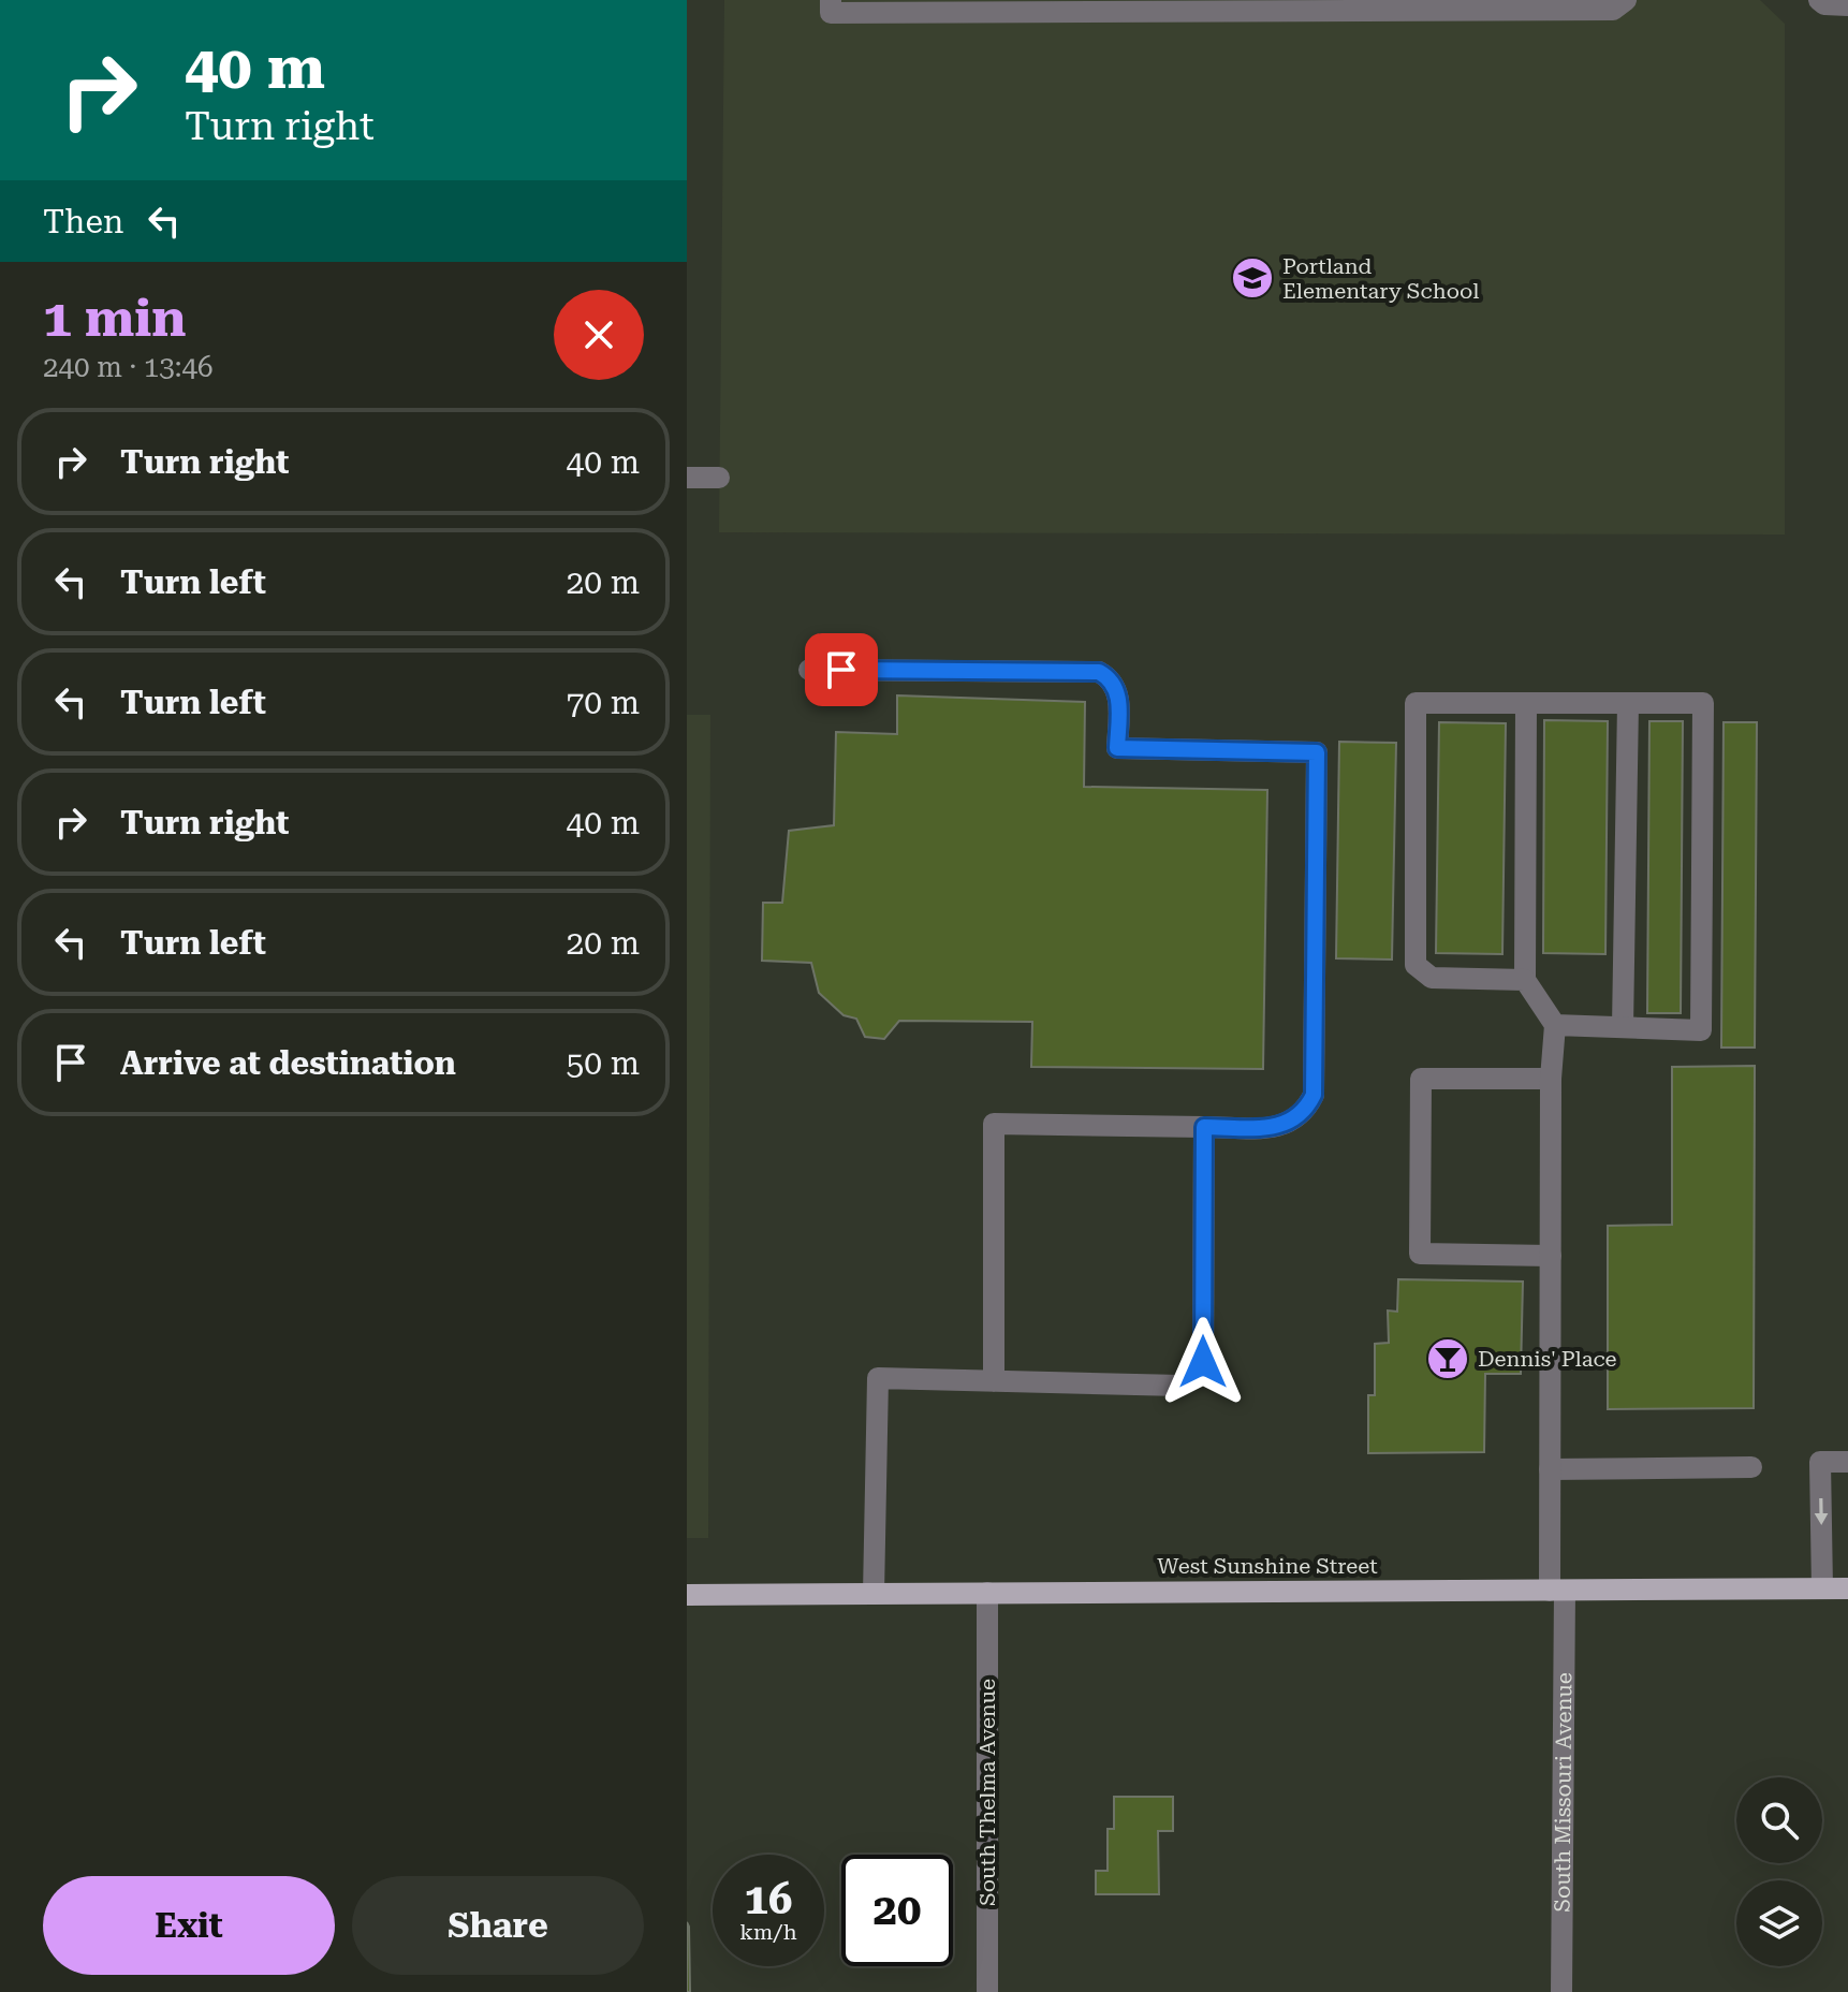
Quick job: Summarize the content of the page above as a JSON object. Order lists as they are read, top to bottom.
{
  "streets": {
    "main road": ["West Sunshine Street"],
    "street": ["South Missouri Avenue", "South Thelma Avenue"]
  },
  "crossings": [
    ["West Sunshine Street", "South Missouri Avenue"],
    ["West Sunshine Street", "South Thelma Avenue"]
  ],
  "places": {
    "school or university": ["Portland Elementary School"],
    "bar": ["Dennis' Place"]
  },
  "page": {
    "turn": ["40 m", "Turn right"],
    "then": "Then",
    "heading": ["1 min", "240 m · 13:46"],
    "list": [
      {
        "name": "Turn right",
        "value": "40 m"
      },
      {
        "name": "Turn left",
        "value": "20 m"
      },
      {
        "name": "Turn left",
        "value": "70 m"
      },
      {
        "name": "Turn right",
        "value": "40 m"
      },
      {
        "name": "Turn left",
        "value": "20 m"
      },
      {
        "name": "Arrive at destination",
        "value": "50 m"
      }
    ],
    "speed": "16 km/h",
    "limit": "20",
    "buttons": ["Exit", "Share"]
  }
}
